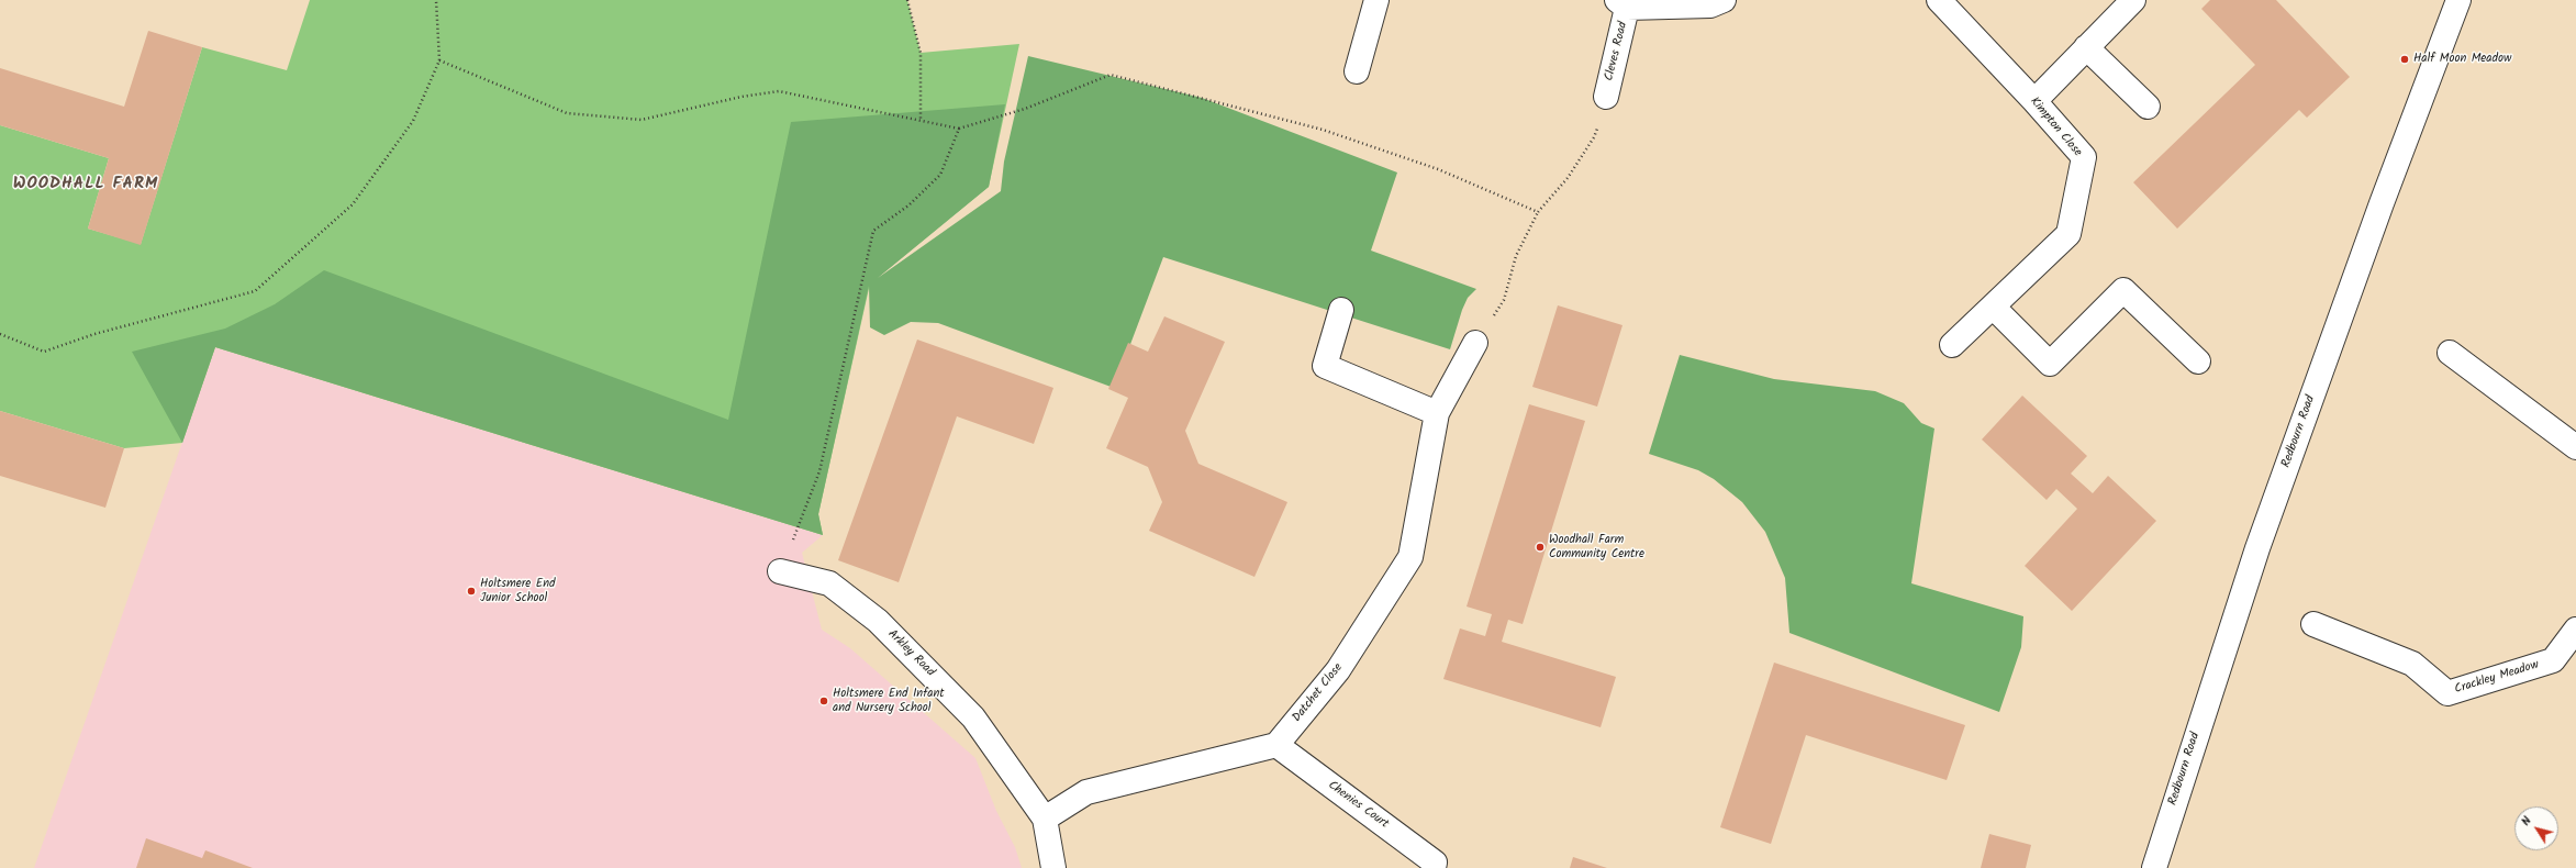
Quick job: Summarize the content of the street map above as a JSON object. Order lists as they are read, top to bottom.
{
  "streets": {
    "street": [
      "Cleves Road",
      "Kimpton Close",
      "Redbourn Road",
      "Arkley Road",
      "Crackley Meadow",
      "Datchet Close",
      "Chenies Court"
    ]
  },
  "crossings": [
    ["Datchet Close", "Chenies Court"]
  ],
  "districts": ["WOODHALL FARM"],
  "places": [
    "Half Moon Meadow",
    "Woodhall Farm Community Centre",
    "Holtsmere End Junior School",
    "Holtsmere End Infant and Nursery School"
  ],
  "north": "top left"
}
